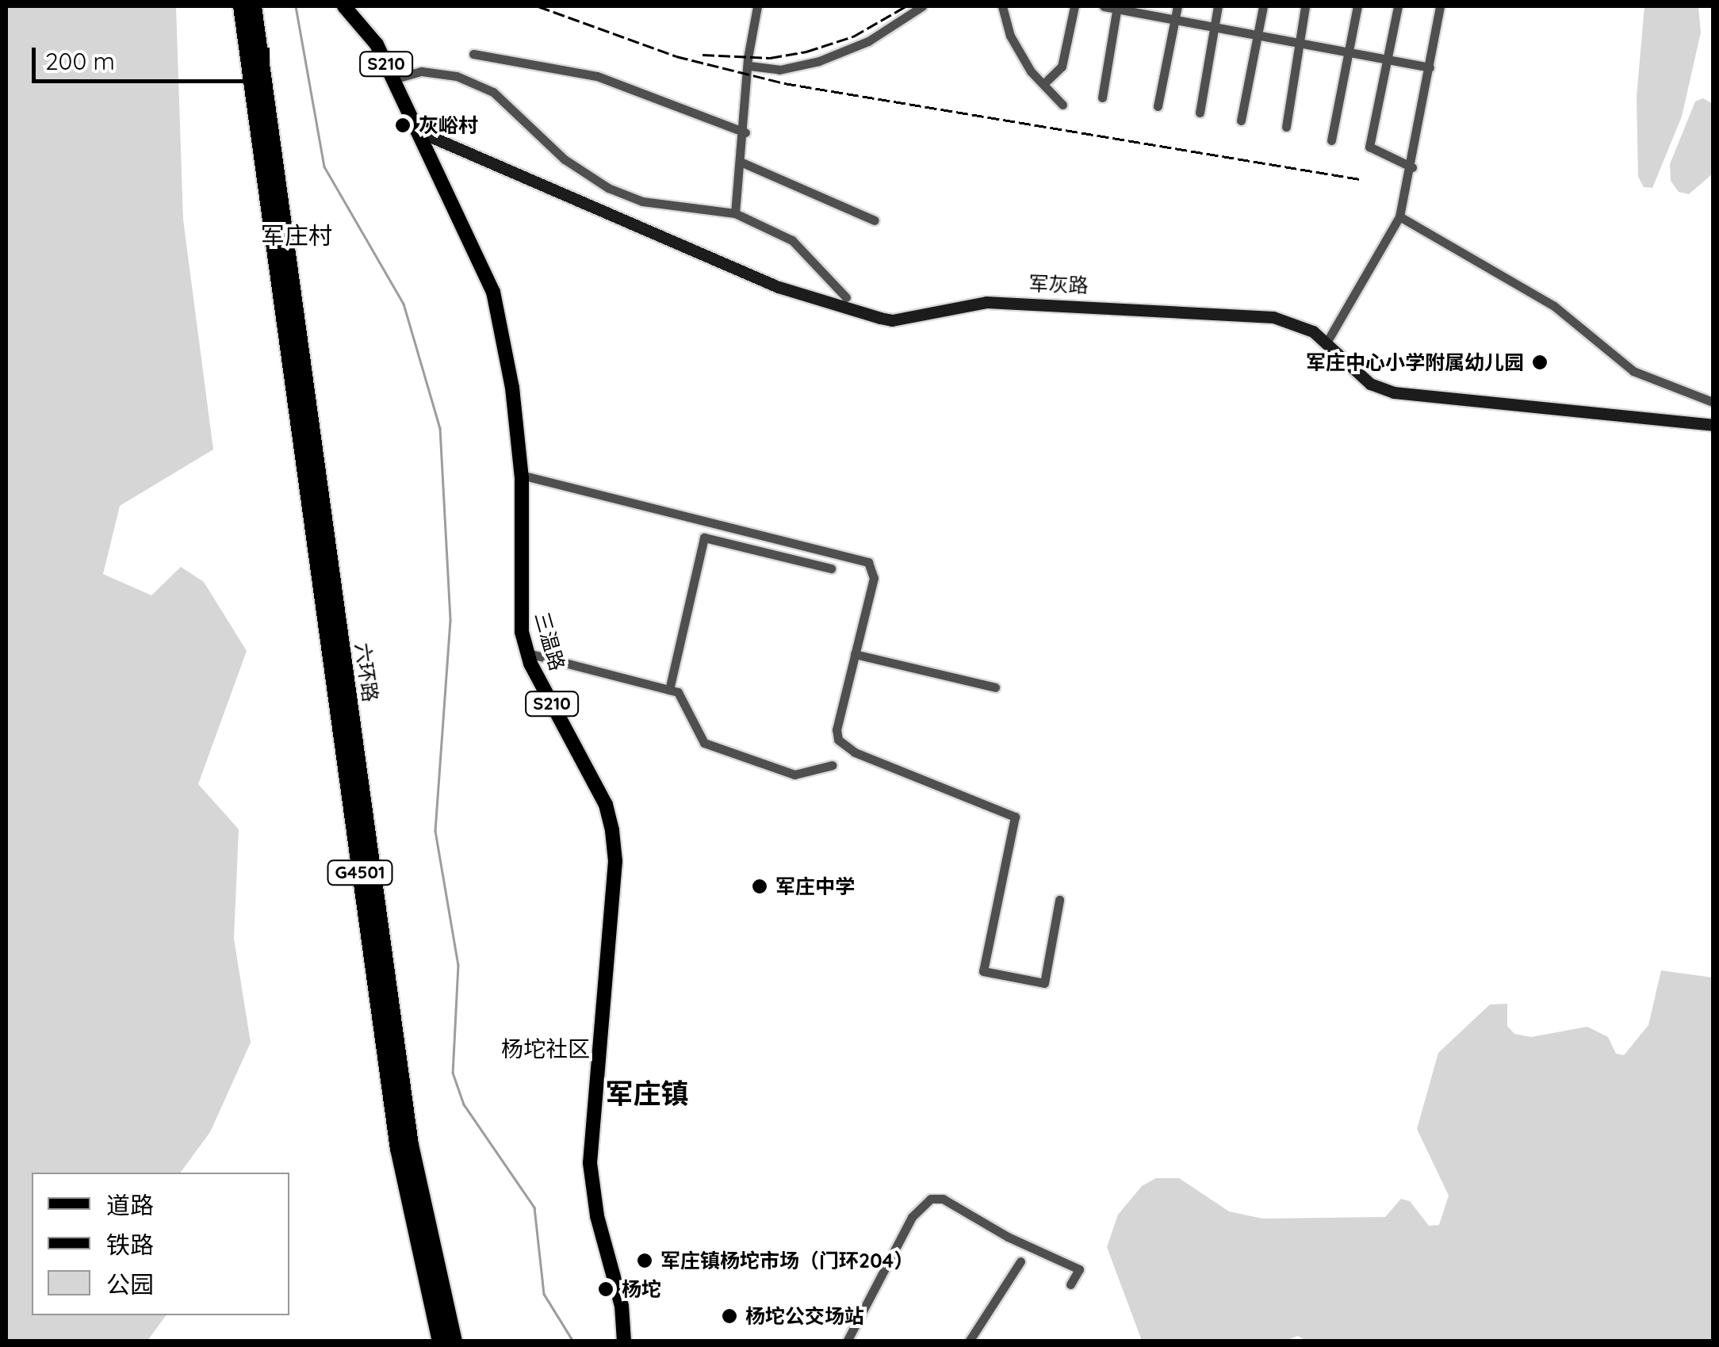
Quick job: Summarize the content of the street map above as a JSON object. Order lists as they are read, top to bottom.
{
  "streets": {
    "highway": ["六环路", "G4501"],
    "main road": ["S210", "三温路"],
    "street": ["军灰路"]
  },
  "crossings": [
    ["军灰路", "三温路"]
  ],
  "districts": ["军庄村", "杨坨社区", "军庄镇"],
  "places": [
    "灰峪村",
    "军庄中心小学附属幼儿园",
    "军庄中学",
    "军庄镇杨坨市场（门环204）",
    "杨坨",
    "杨坨公交场站"
  ],
  "legend": ["道路", "铁路", "公园"],
  "scale_bar": "200 m"
}
